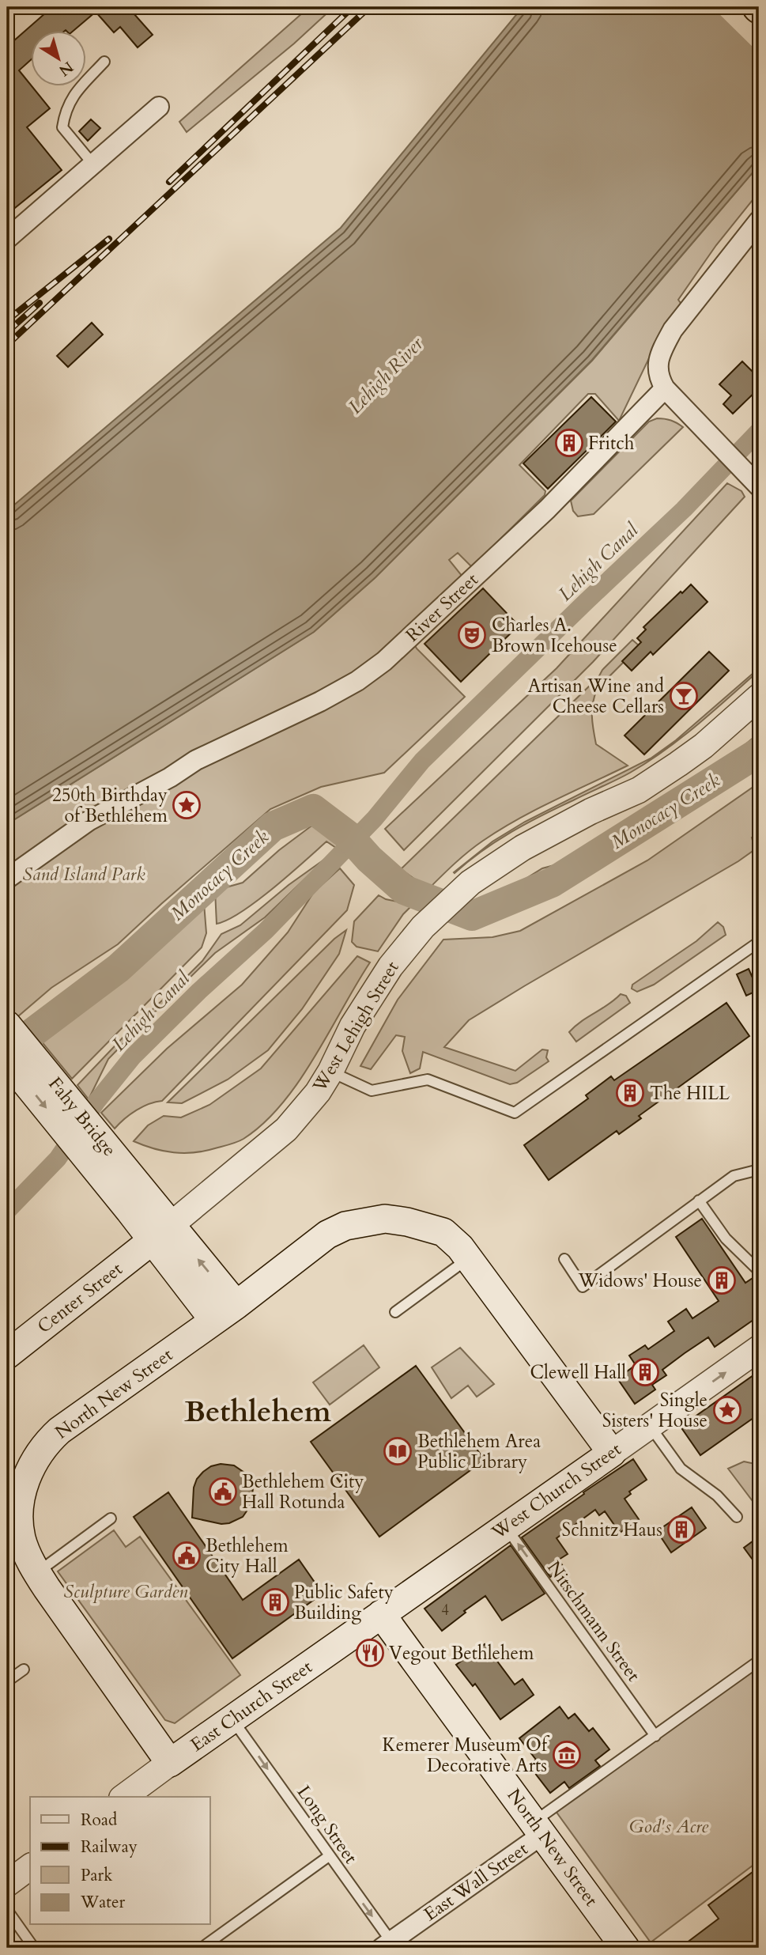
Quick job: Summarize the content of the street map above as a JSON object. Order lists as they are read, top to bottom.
{
  "streets": {
    "main road": [
      "Fahy Bridge",
      "Center Street",
      "North New Street",
      "West Church Street",
      "East Church Street"
    ],
    "street": ["River Street", "West Lehigh Street", "East Wall Street"],
    "lane": ["Nitschmann Street", "Long Street"]
  },
  "crossings": [
    ["West Lehigh Street", "Fahy Bridge"],
    ["West Lehigh Street", "Center Street"],
    ["Fahy Bridge", "Center Street"],
    ["North New Street", "West Church Street"],
    ["North New Street", "East Church Street"],
    ["North New Street", "East Wall Street"],
    ["West Church Street", "Nitschmann Street"],
    ["West Church Street", "East Church Street"],
    ["East Church Street", "Long Street"],
    ["Long Street", "East Wall Street"]
  ],
  "one_way": ["Nitschmann Street", "Long Street"],
  "districts": ["Bethlehem"],
  "water": ["Lehigh River", "Lehigh Canal", "Monocacy Creek"],
  "parks": ["Sand Island Park", "Sculpture Garden", "God's Acre"],
  "places": {
    "building": [
      "Fritch",
      "The HILL",
      "Widows' House",
      "Clewell Hall",
      "Schnitz Haus",
      "Public Safety Building"
    ],
    "theatre": ["Charles A. Brown Icehouse"],
    "bar": ["Artisan Wine and Cheese Cellars"],
    "place": ["250th Birthday of Bethlehem", "Single Sisters' House"],
    "library": ["Bethlehem Area Public Library"],
    "public building": ["Bethlehem City Hall Rotunda", "Bethlehem City Hall"],
    "restaurant": ["Vegout Bethlehem"],
    "museum": ["Kemerer Museum Of Decorative Arts"]
  },
  "house_numbers": ["4"],
  "legend": [
    "Road",
    "Railway",
    "Park",
    "Water"
  ],
  "north": "bottom right"
}
